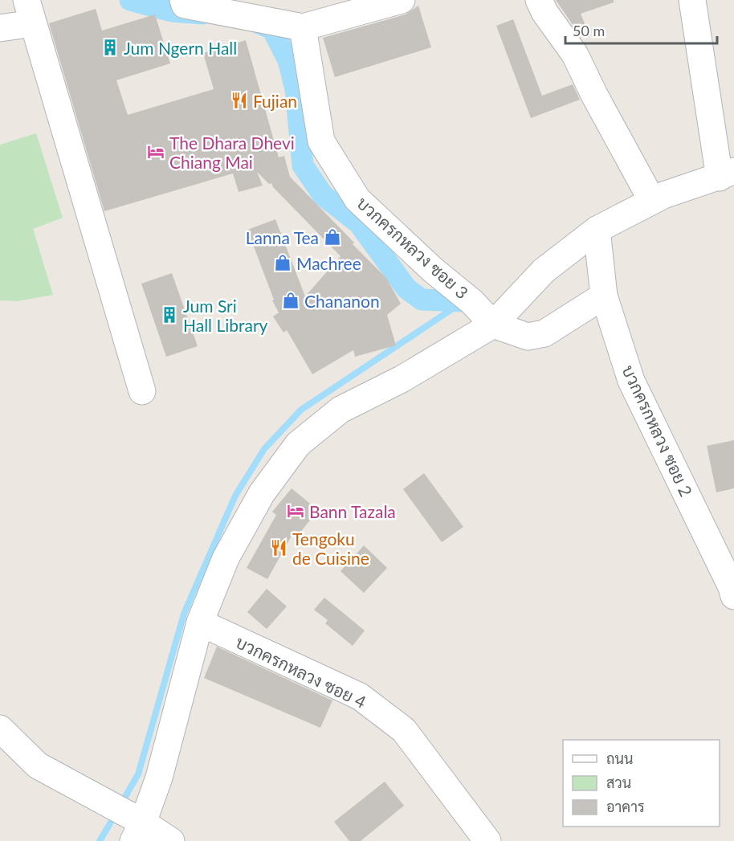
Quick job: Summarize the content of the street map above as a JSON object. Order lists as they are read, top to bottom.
{
  "streets": {
    "street": ["บวกครกหลวง ซอย 3", "บวกครกหลวง ซอย 2", "บวกครกหลวง ซอย 4"]
  },
  "places": {
    "building": ["Jum Ngern Hall", "Jum Sri Hall Library"],
    "restaurant": ["Fujian", "Tengoku de Cuisine"],
    "hotel": ["The Dhara Dhevi Chiang Mai", "Bann Tazala"],
    "shop": ["Lanna Tea", "Machree", "Chananon"]
  },
  "legend": ["ถนน", "สวน", "อาคาร"],
  "scale_bar": "50 m"
}
